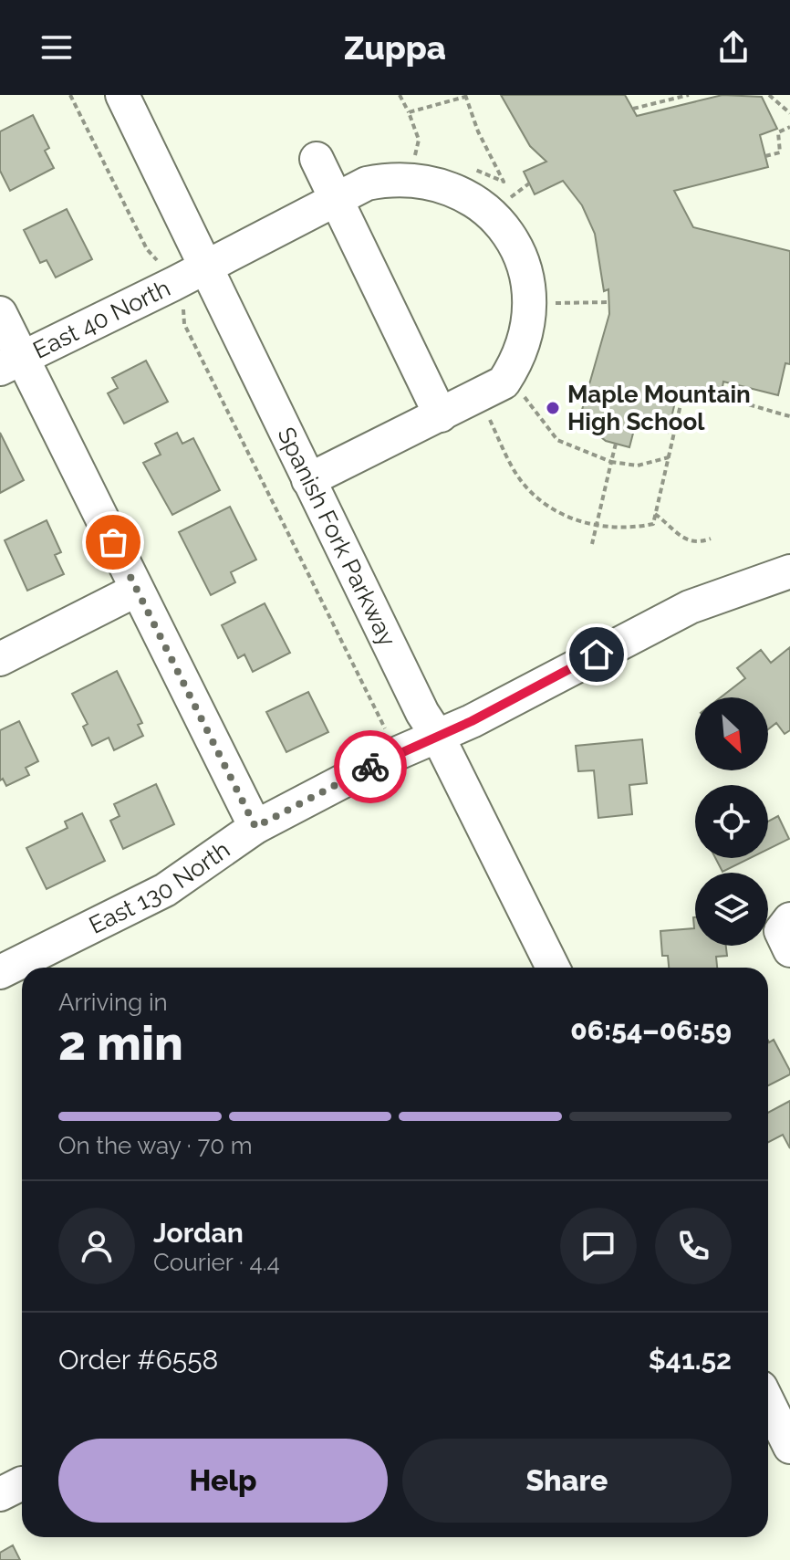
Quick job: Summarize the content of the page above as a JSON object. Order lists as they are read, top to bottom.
{
  "streets": {
    "street": ["East 40 North", "Spanish Fork Parkway", "East 130 North"]
  },
  "crossings": [
    ["East 40 North", "Spanish Fork Parkway"],
    ["Spanish Fork Parkway", "East 130 North"]
  ],
  "places": ["Maple Mountain High School"],
  "north": "bottom right",
  "page": {
    "header": "Zuppa",
    "heading": ["2 min", "Arriving in", "06:54–06:59"],
    "panel": [
      "Jordan",
      "Courier · 4.4",
      "Order #6558",
      "$41.52"
    ],
    "bar": "On the way · 70 m",
    "buttons": ["Help", "Share"]
  }
}
